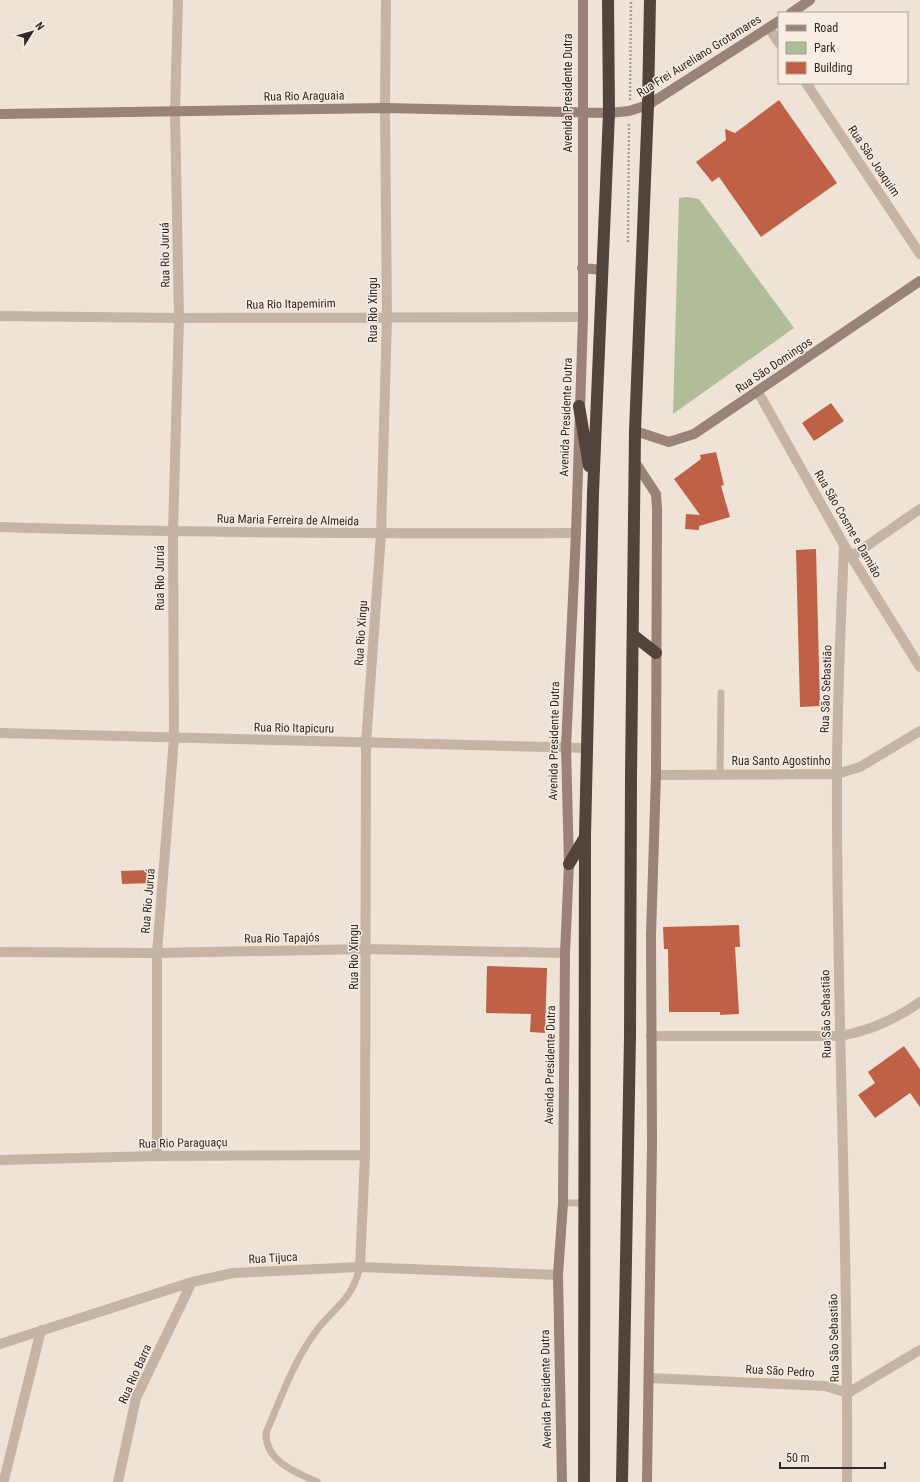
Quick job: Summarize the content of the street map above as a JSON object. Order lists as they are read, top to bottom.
{
  "streets": {
    "street": [
      "Rua Frei Aureliano Grotamares",
      "Avenida Presidente Dutra",
      "Rua Rio Araguaia",
      "Rua São Joaquim",
      "Rua Rio Juruá",
      "Rua Rio Itapemirim",
      "Rua Rio Xingu",
      "Rua São Domingos",
      "Rua Maria Ferreira de Almeida",
      "Rua São Cosme e Damião",
      "Rua São Sebastião",
      "Rua Rio Itapicuru",
      "Rua Santo Agostinho",
      "Rua Rio Tapajós",
      "Rua Rio Paraguaçu",
      "Rua Tijuca",
      "Rua São Pedro",
      "Rua Rio Barra"
    ]
  },
  "crossings": [
    ["Rua Frei Aureliano Grotamares", "Rua Rio Araguaia"],
    ["Avenida Presidente Dutra", "Rua Rio Araguaia"],
    ["Avenida Presidente Dutra", "Rua Rio Itapemirim"],
    ["Avenida Presidente Dutra", "Rua Maria Ferreira de Almeida"],
    ["Avenida Presidente Dutra", "Rua Rio Itapicuru"],
    ["Avenida Presidente Dutra", "Rua Rio Tapajós"],
    ["Avenida Presidente Dutra", "Rua Tijuca"],
    ["Rua Rio Araguaia", "Rua Rio Juruá"],
    ["Rua Rio Araguaia", "Rua Rio Xingu"],
    ["Rua Rio Juruá", "Rua Rio Itapemirim"],
    ["Rua Rio Juruá", "Rua Maria Ferreira de Almeida"],
    ["Rua Rio Juruá", "Rua Rio Itapicuru"],
    ["Rua Rio Juruá", "Rua Rio Tapajós"],
    ["Rua Rio Juruá", "Rua Rio Paraguaçu"],
    ["Rua Rio Itapemirim", "Rua Rio Xingu"],
    ["Rua Rio Xingu", "Rua Maria Ferreira de Almeida"],
    ["Rua Rio Xingu", "Rua Rio Itapicuru"],
    ["Rua Rio Xingu", "Rua Rio Tapajós"],
    ["Rua Rio Xingu", "Rua Rio Paraguaçu"],
    ["Rua Rio Xingu", "Rua Tijuca"],
    ["Rua São Domingos", "Rua São Cosme e Damião"],
    ["Rua São Cosme e Damião", "Rua São Sebastião"],
    ["Rua São Sebastião", "Rua Santo Agostinho"],
    ["Rua São Sebastião", "Rua São Pedro"],
    ["Rua Tijuca", "Rua Rio Barra"]
  ],
  "legend": ["Road", "Park", "Building"],
  "scale_bar": "50 m",
  "north": "top right"
}
